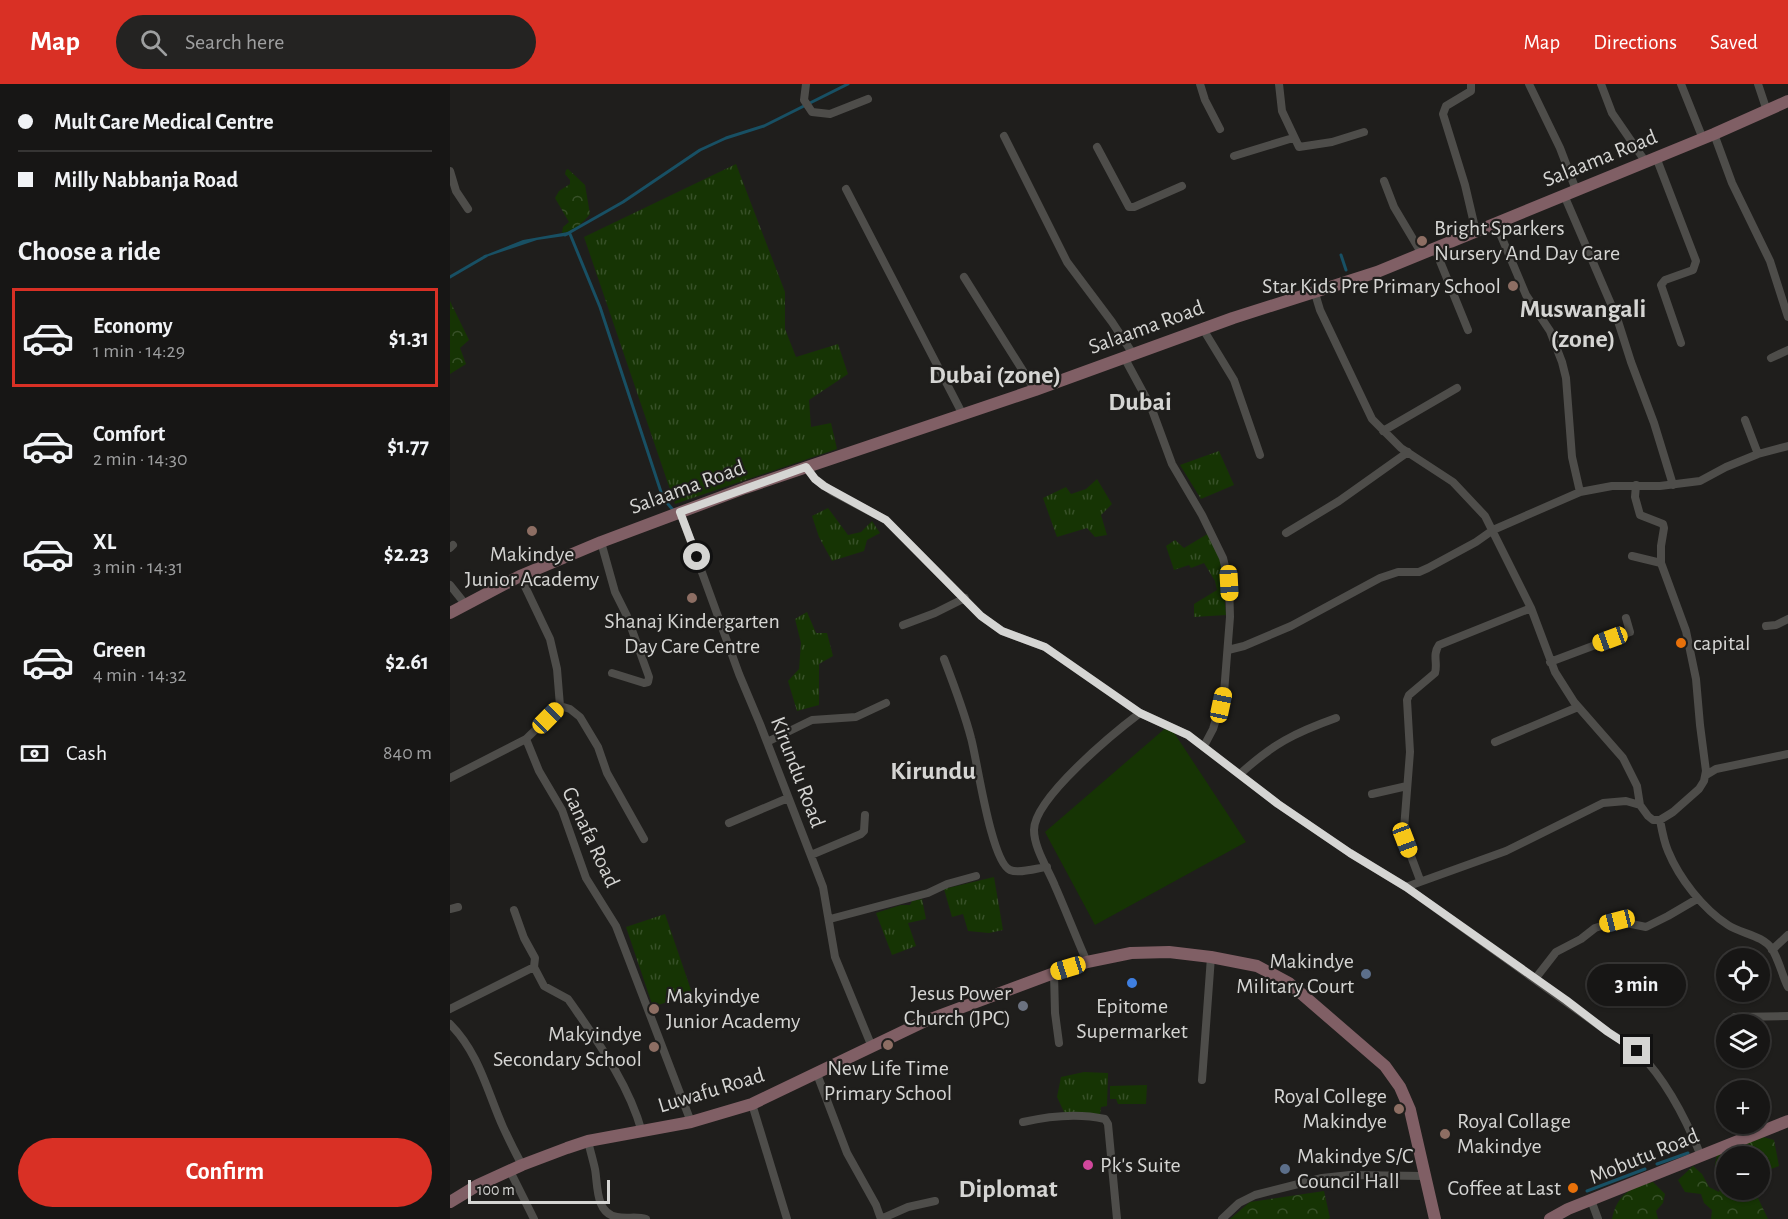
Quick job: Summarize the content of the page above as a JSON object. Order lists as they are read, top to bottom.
{
  "streets": {
    "street": [
      "Salaama Road",
      "Kirundu Road",
      "Ganafa Road",
      "Luwafu Road",
      "Mobutu Road"
    ]
  },
  "crossings": [
    ["Salaama Road", "Kirundu Road"],
    ["Kirundu Road", "Luwafu Road"],
    ["Ganafa Road", "Luwafu Road"]
  ],
  "districts": [
    "Muswangali (zone)",
    "Dubai (zone)",
    "Dubai",
    "Kirundu",
    "Diplomat"
  ],
  "places": [
    "Bright Sparkers Nursery And Day Care",
    "Star Kids Pre Primary School",
    "Makindye Junior Academy",
    "Shanaj Kindergarten Day Care Centre",
    "capital",
    "Makindye Military Court",
    "Epitome Supermarket",
    "Jesus Power Church (JPC)",
    "Makyindye Junior Academy",
    "New Life Time Primary School",
    "Makyindye Secondary School",
    "Royal College Makindye",
    "Royal Collage Makindye",
    "Pk's Suite",
    "Makindye S/C Council Hall",
    "Coffee at Last"
  ],
  "scale_bar": "100 m",
  "page": {
    "header": "Map",
    "search": "Search here",
    "nav": ["Map", "Directions", "Saved"],
    "banner": ["Mult Care Medical Centre", "Milly Nabbanja Road"],
    "heading": "Choose a ride",
    "list": [
      {
        "name": "Economy",
        "note": "1 min · 14:29",
        "value": "$1.31"
      },
      {
        "name": "Comfort",
        "note": "2 min · 14:30",
        "value": "$1.77"
      },
      {
        "name": "XL",
        "note": "3 min · 14:31",
        "value": "$2.23"
      },
      {
        "name": "Green",
        "note": "4 min · 14:32",
        "value": "$2.61"
      }
    ],
    "pay": ["Cash", "840 m"],
    "map_buttons": ["+", "−"],
    "bubble": "3 min",
    "buttons": "Confirm",
    "scale": "100 m"
  }
}
